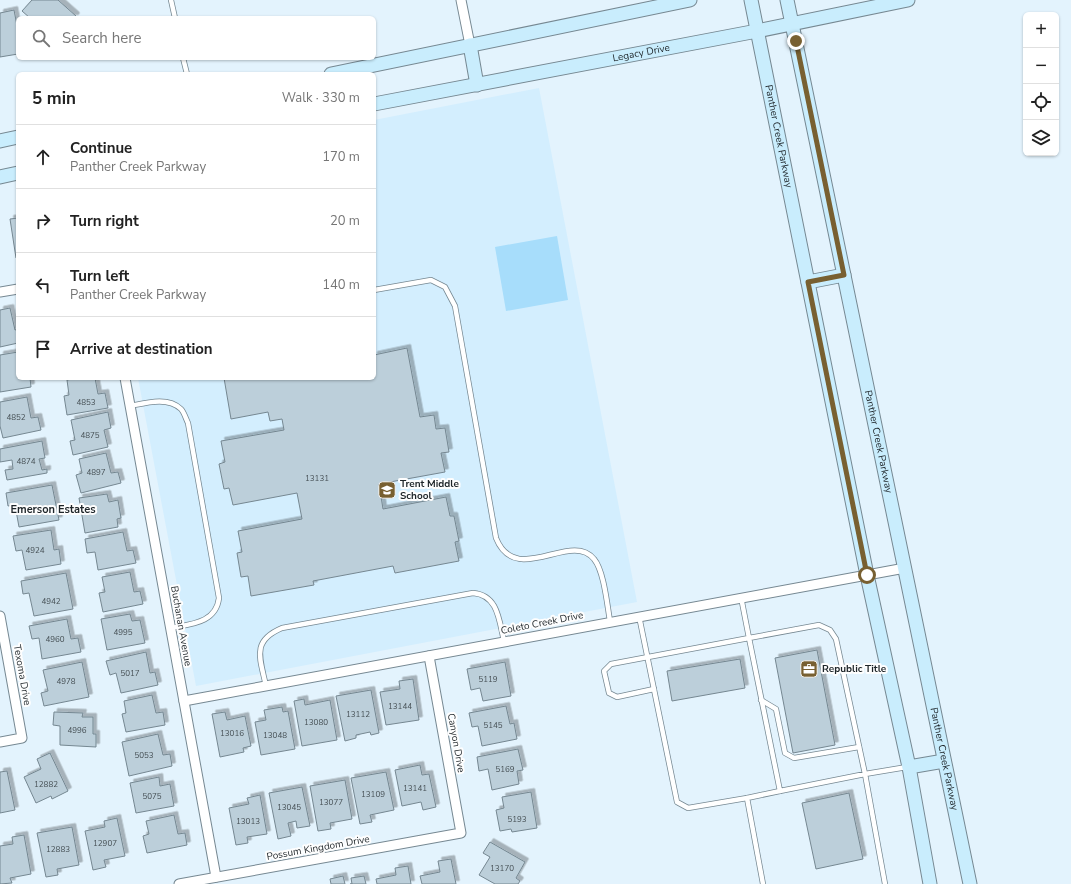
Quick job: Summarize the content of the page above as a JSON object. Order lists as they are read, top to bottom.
{
  "streets": {
    "main road": ["Legacy Drive", "Panther Creek Parkway"],
    "street": [
      "Coleto Creek Drive",
      "Buchanan Avenue",
      "Texoma Drive",
      "Canyon Drive",
      "Possum Kingdom Drive"
    ]
  },
  "crossings": [
    ["Legacy Drive", "Panther Creek Parkway"],
    ["Panther Creek Parkway", "Coleto Creek Drive"],
    ["Coleto Creek Drive", "Buchanan Avenue"],
    ["Coleto Creek Drive", "Canyon Drive"],
    ["Buchanan Avenue", "Possum Kingdom Drive"],
    ["Canyon Drive", "Possum Kingdom Drive"]
  ],
  "districts": ["Emerson Estates"],
  "places": {
    "school or university": ["Trent Middle School"],
    "office": ["Republic Title"]
  },
  "house_numbers": [
    "4853",
    "4852",
    "4875",
    "4874",
    "4897",
    "13131",
    "4924",
    "4942",
    "4995",
    "4960",
    "5017",
    "5119",
    "4978",
    "13144",
    "13112",
    "13080",
    "5145",
    "4996",
    "13016",
    "13048",
    "5053",
    "5169",
    "12882",
    "13141",
    "13109",
    "5075",
    "13077",
    "13045",
    "5193",
    "13013",
    "12907",
    "12883",
    "13170"
  ],
  "page": {
    "map_buttons": ["+", "−"],
    "search": "Search here",
    "heading": ["5 min", "Walk · 330 m"],
    "list": [
      ["Continue", "Panther Creek Parkway", "170 m"],
      ["Turn right", "20 m"],
      ["Turn left", "Panther Creek Parkway", "140 m"],
      "Arrive at destination"
    ]
  }
}
